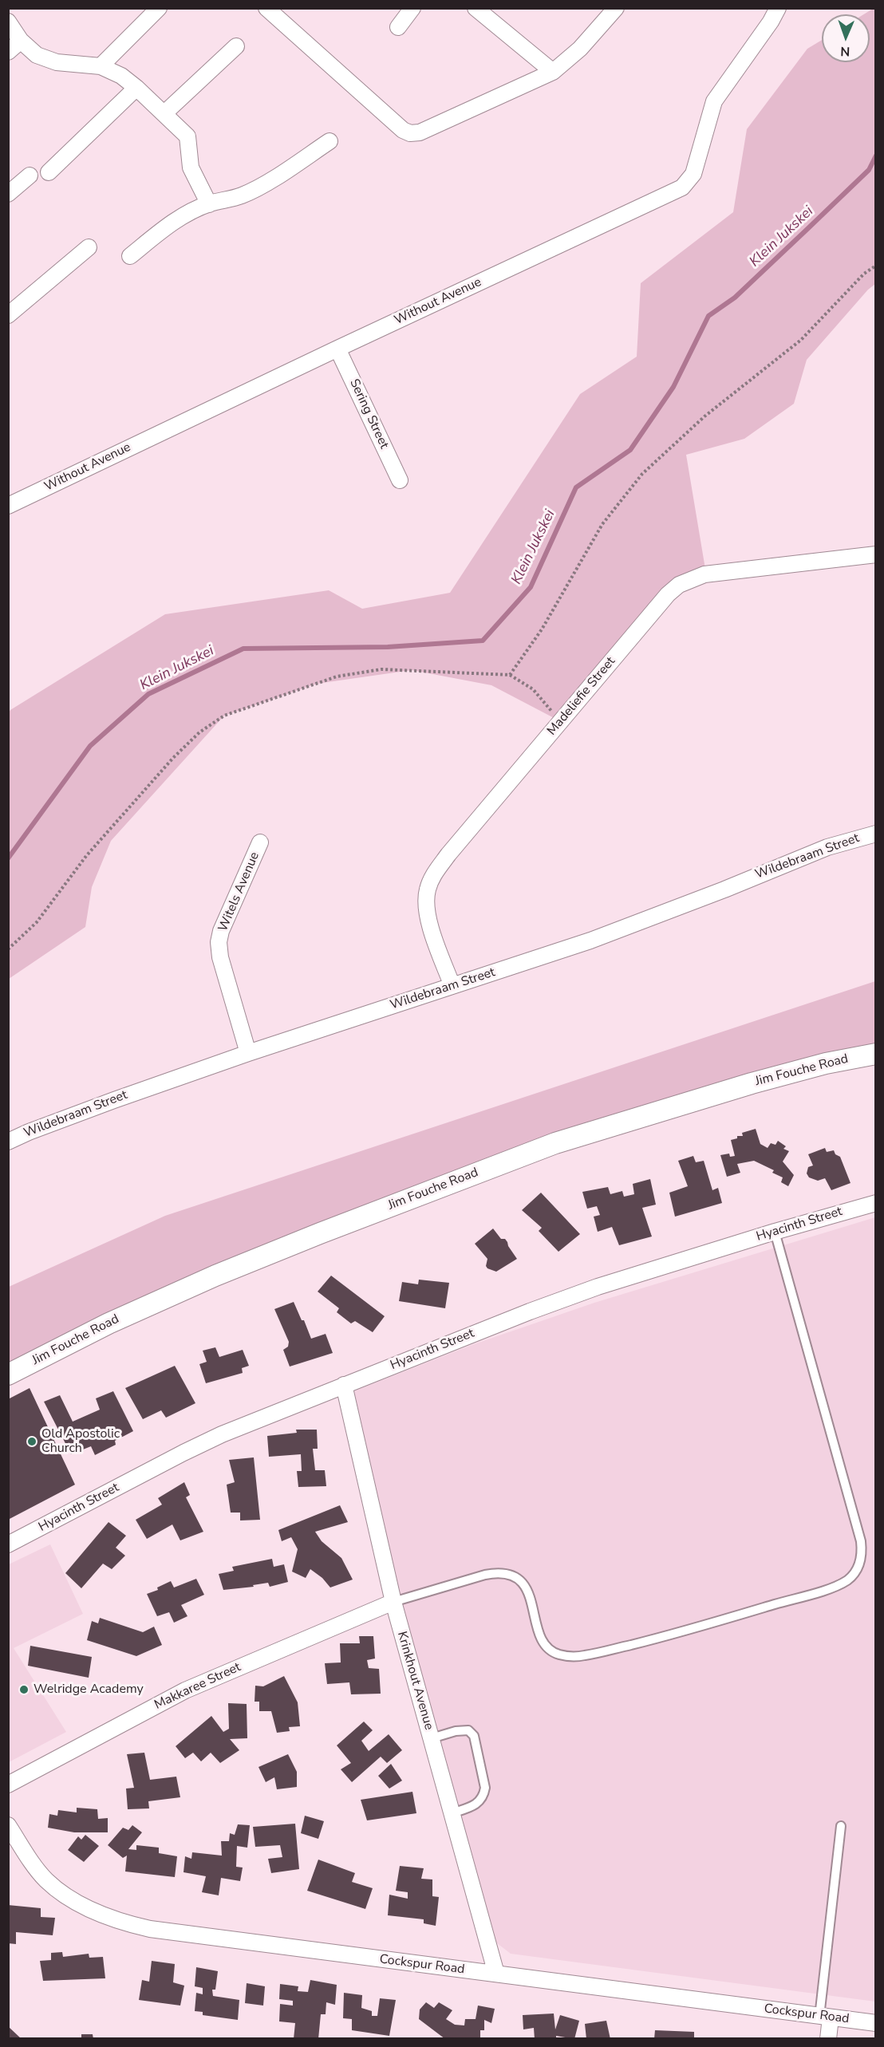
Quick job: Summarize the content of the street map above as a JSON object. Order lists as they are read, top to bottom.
{
  "streets": {
    "street": [
      "Without Avenue",
      "Sering Street",
      "Madeliefie Street",
      "Wildebraam Street",
      "Witels Avenue",
      "Jim Fouche Road",
      "Hyacinth Street",
      "Krinkhout Avenue",
      "Makkaree Street",
      "Cockspur Road"
    ]
  },
  "crossings": [
    ["Without Avenue", "Sering Street"],
    ["Madeliefie Street", "Wildebraam Street"],
    ["Wildebraam Street", "Witels Avenue"],
    ["Hyacinth Street", "Krinkhout Avenue"],
    ["Krinkhout Avenue", "Makkaree Street"],
    ["Krinkhout Avenue", "Cockspur Road"]
  ],
  "water": ["Klein Jukskei"],
  "places": ["Old Apostolic Church", "Welridge Academy"],
  "north": "bottom"
}
